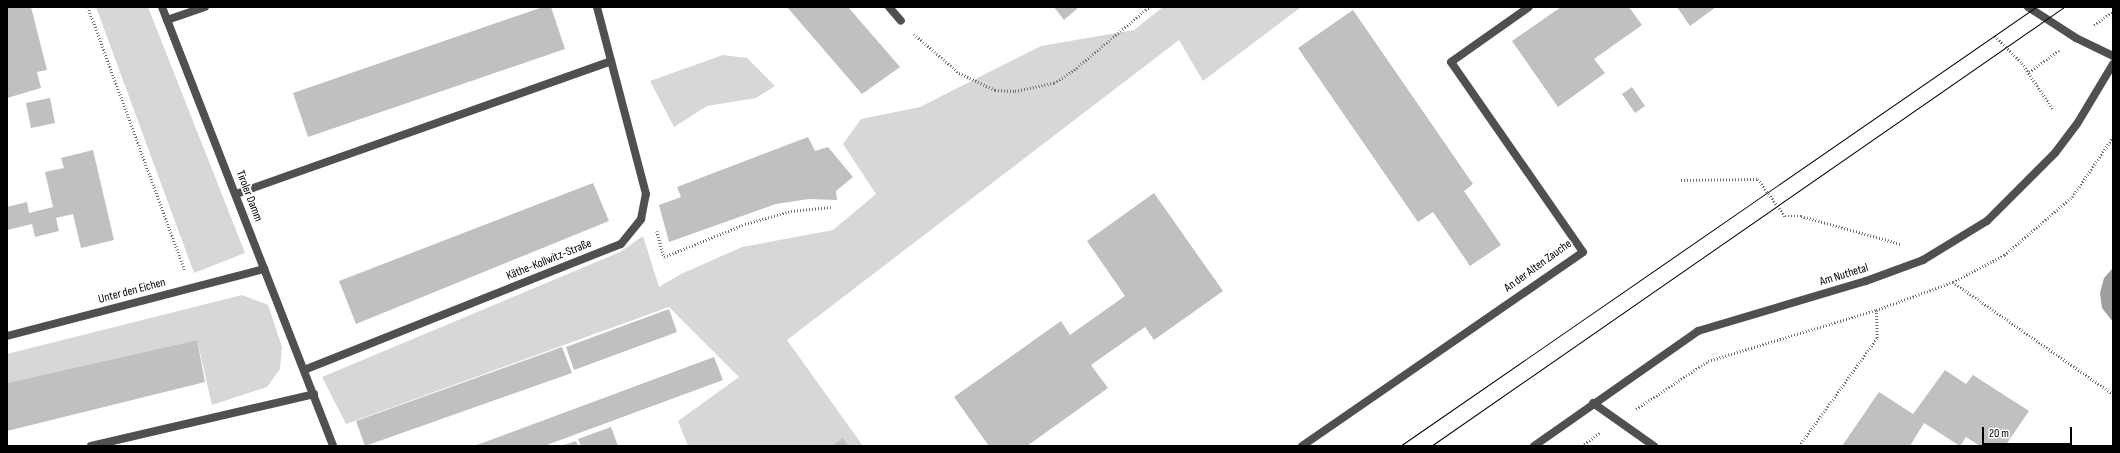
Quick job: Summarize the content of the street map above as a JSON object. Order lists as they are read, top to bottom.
{
  "streets": {
    "street": [
      "Tiroler Damm",
      "Käthe-Kollwitz-Straße",
      "An der Alten Zauche",
      "Am Nuthetal",
      "Unter den Eichen"
    ]
  },
  "crossings": [
    ["Tiroler Damm", "Käthe-Kollwitz-Straße"],
    ["Tiroler Damm", "Unter den Eichen"]
  ],
  "scale_bar": "20 m"
}
